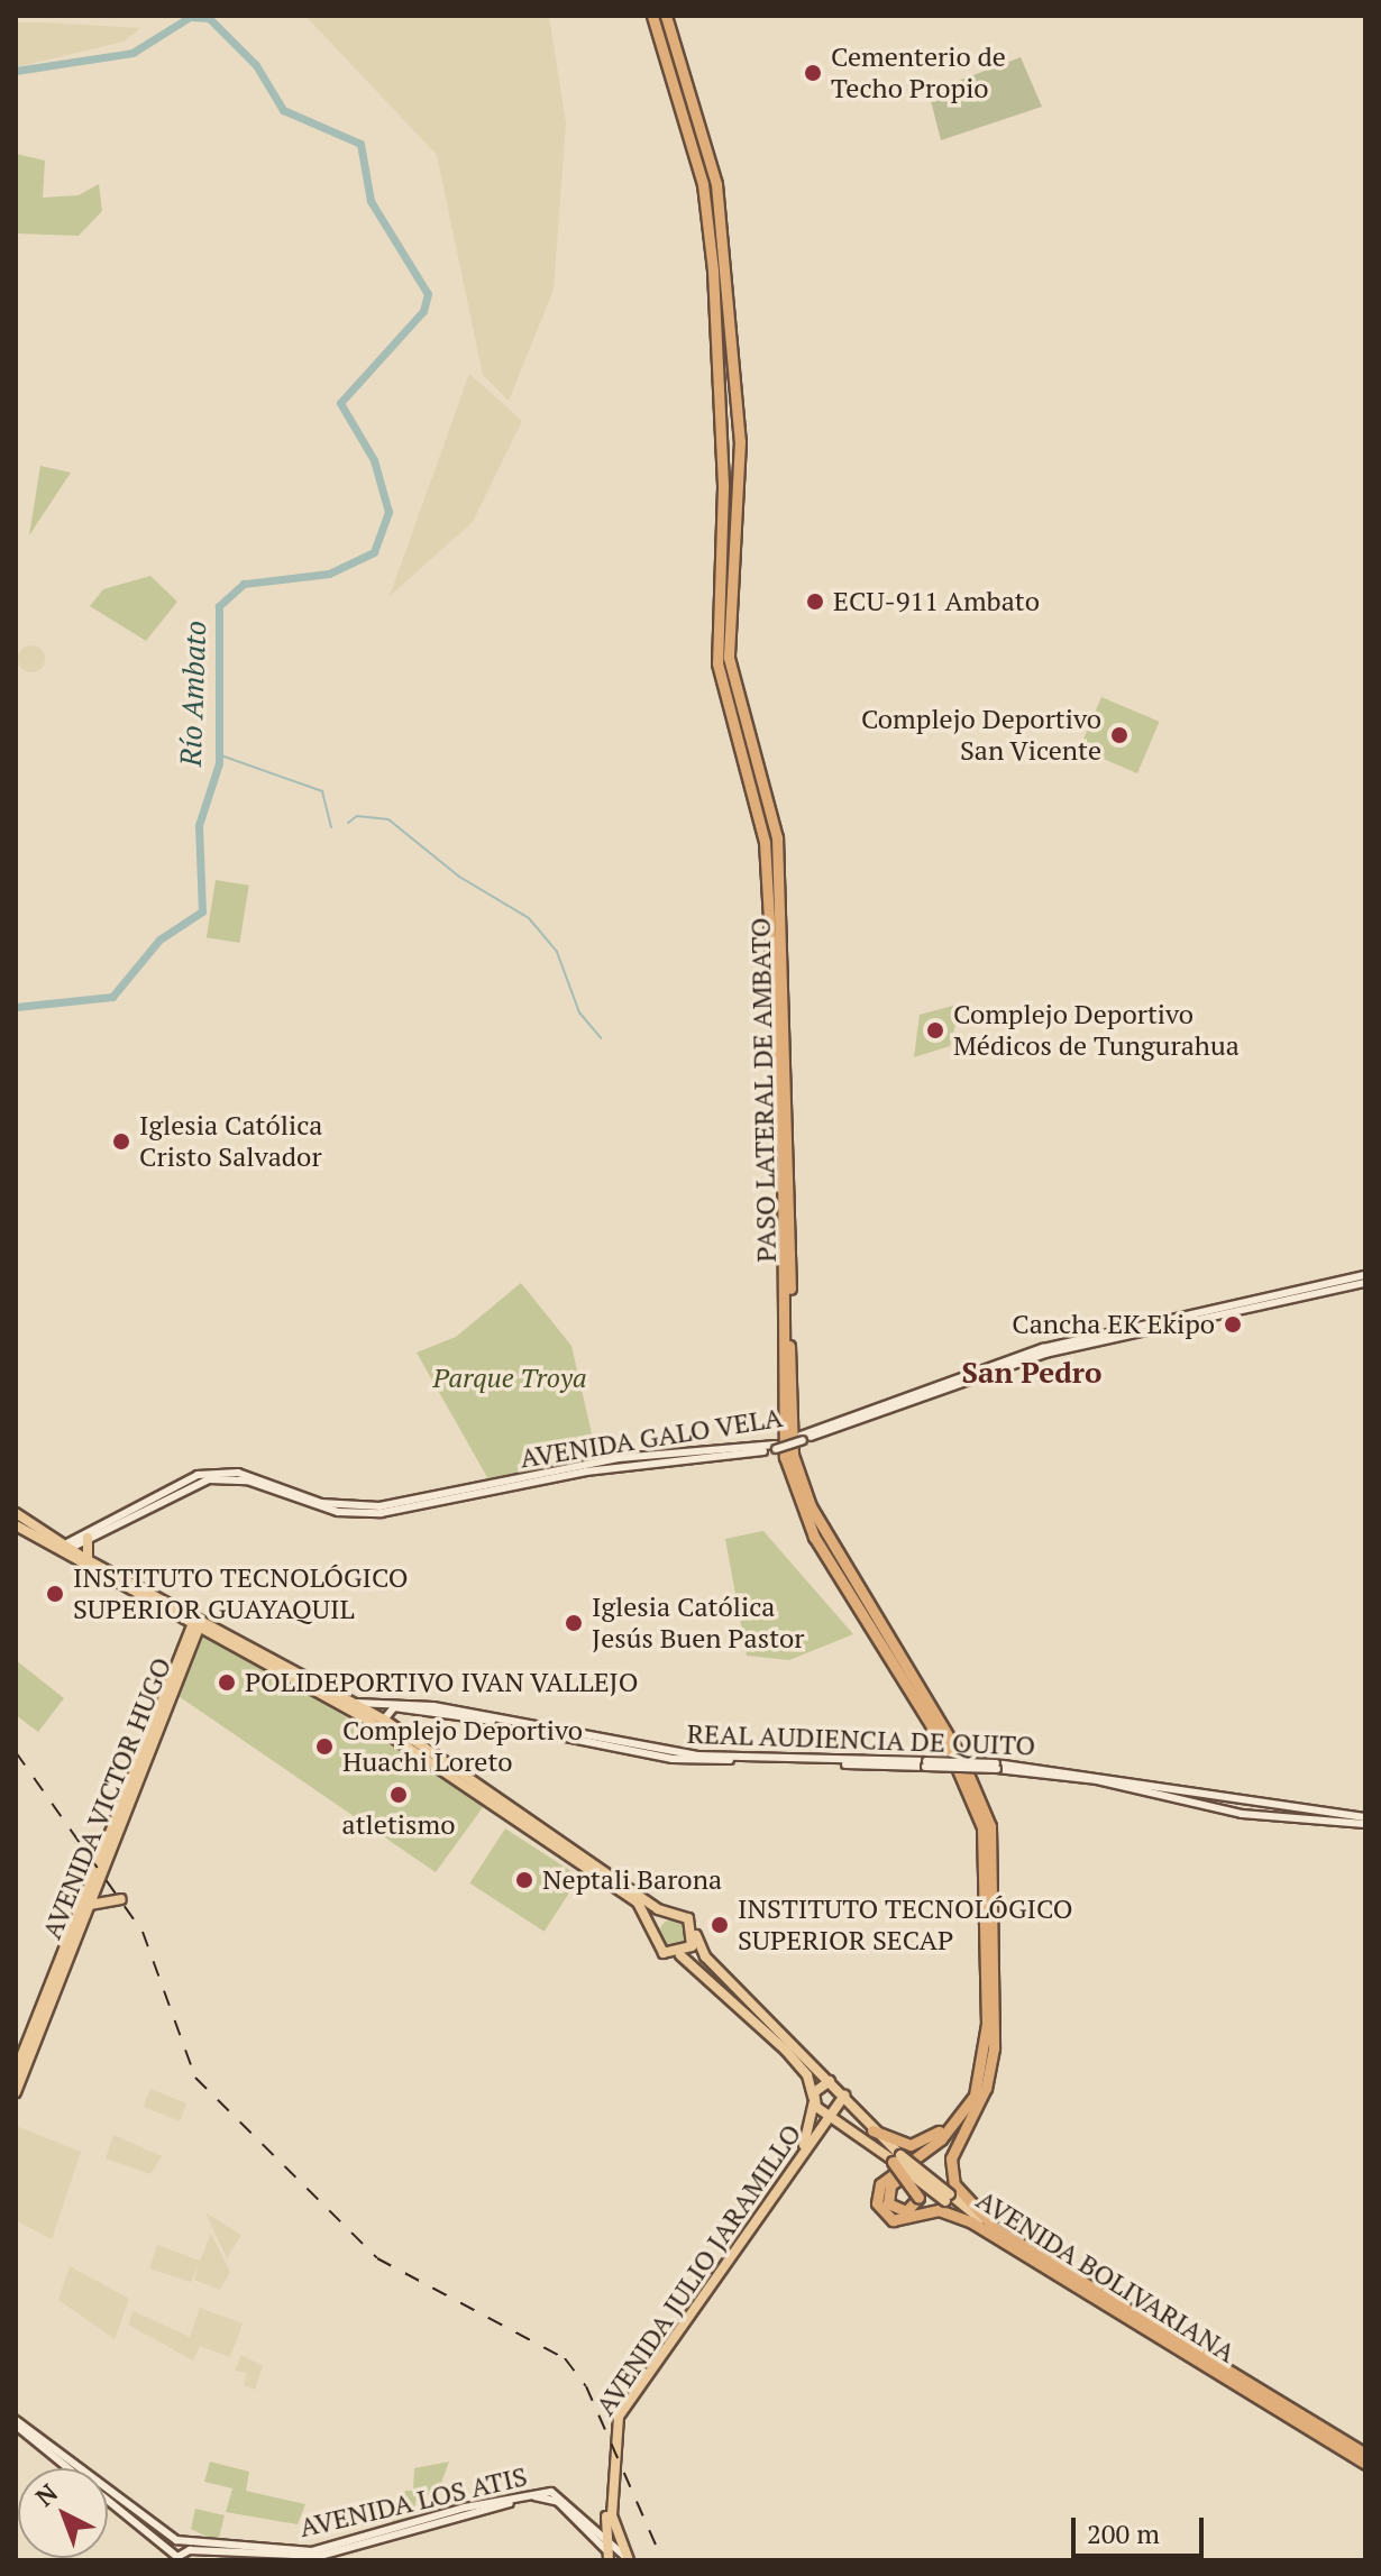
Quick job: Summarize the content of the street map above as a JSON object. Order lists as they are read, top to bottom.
{
  "streets": {
    "highway": ["PASO LATERAL DE AMBATO", "AVENIDA BOLIVARIANA"],
    "main road": [
      "AVENIDA GALO VELA",
      "REAL AUDIENCIA DE QUITO",
      "AVENIDA VICTOR HUGO",
      "AVENIDA JULIO JARAMILLO",
      "AVENIDA LOS ATIS"
    ]
  },
  "crossings": [
    ["PASO LATERAL DE AMBATO", "AVENIDA BOLIVARIANA"],
    ["AVENIDA JULIO JARAMILLO", "AVENIDA BOLIVARIANA"],
    ["AVENIDA JULIO JARAMILLO", "AVENIDA LOS ATIS"]
  ],
  "districts": ["San Pedro"],
  "water": ["Río Ambato"],
  "parks": ["Parque Troya"],
  "places": [
    "Cementerio de Techo Propio",
    "ECU-911 Ambato",
    "Complejo Deportivo San Vicente",
    "Complejo Deportivo Médicos de Tungurahua",
    "Iglesia Católica Cristo Salvador",
    "Cancha EK Ekipo",
    "INSTITUTO TECNOLÓGICO SUPERIOR GUAYAQUIL",
    "Iglesia Católica Jesús Buen Pastor",
    "POLIDEPORTIVO IVAN VALLEJO",
    "Complejo Deportivo Huachi Loreto",
    "atletismo",
    "Neptali Barona",
    "INSTITUTO TECNOLÓGICO SUPERIOR SECAP"
  ],
  "scale_bar": "200 m",
  "north": "top left"
}
